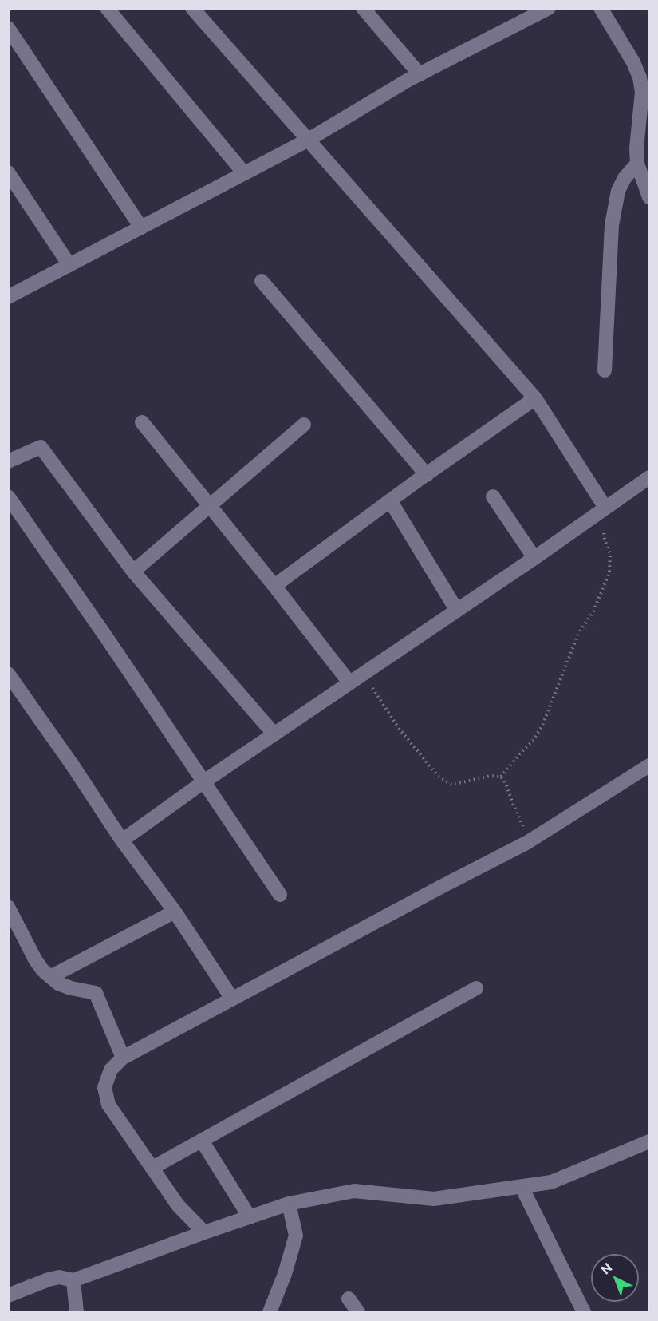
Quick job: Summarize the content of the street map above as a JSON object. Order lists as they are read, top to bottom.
{
  "north": "top left"
}
